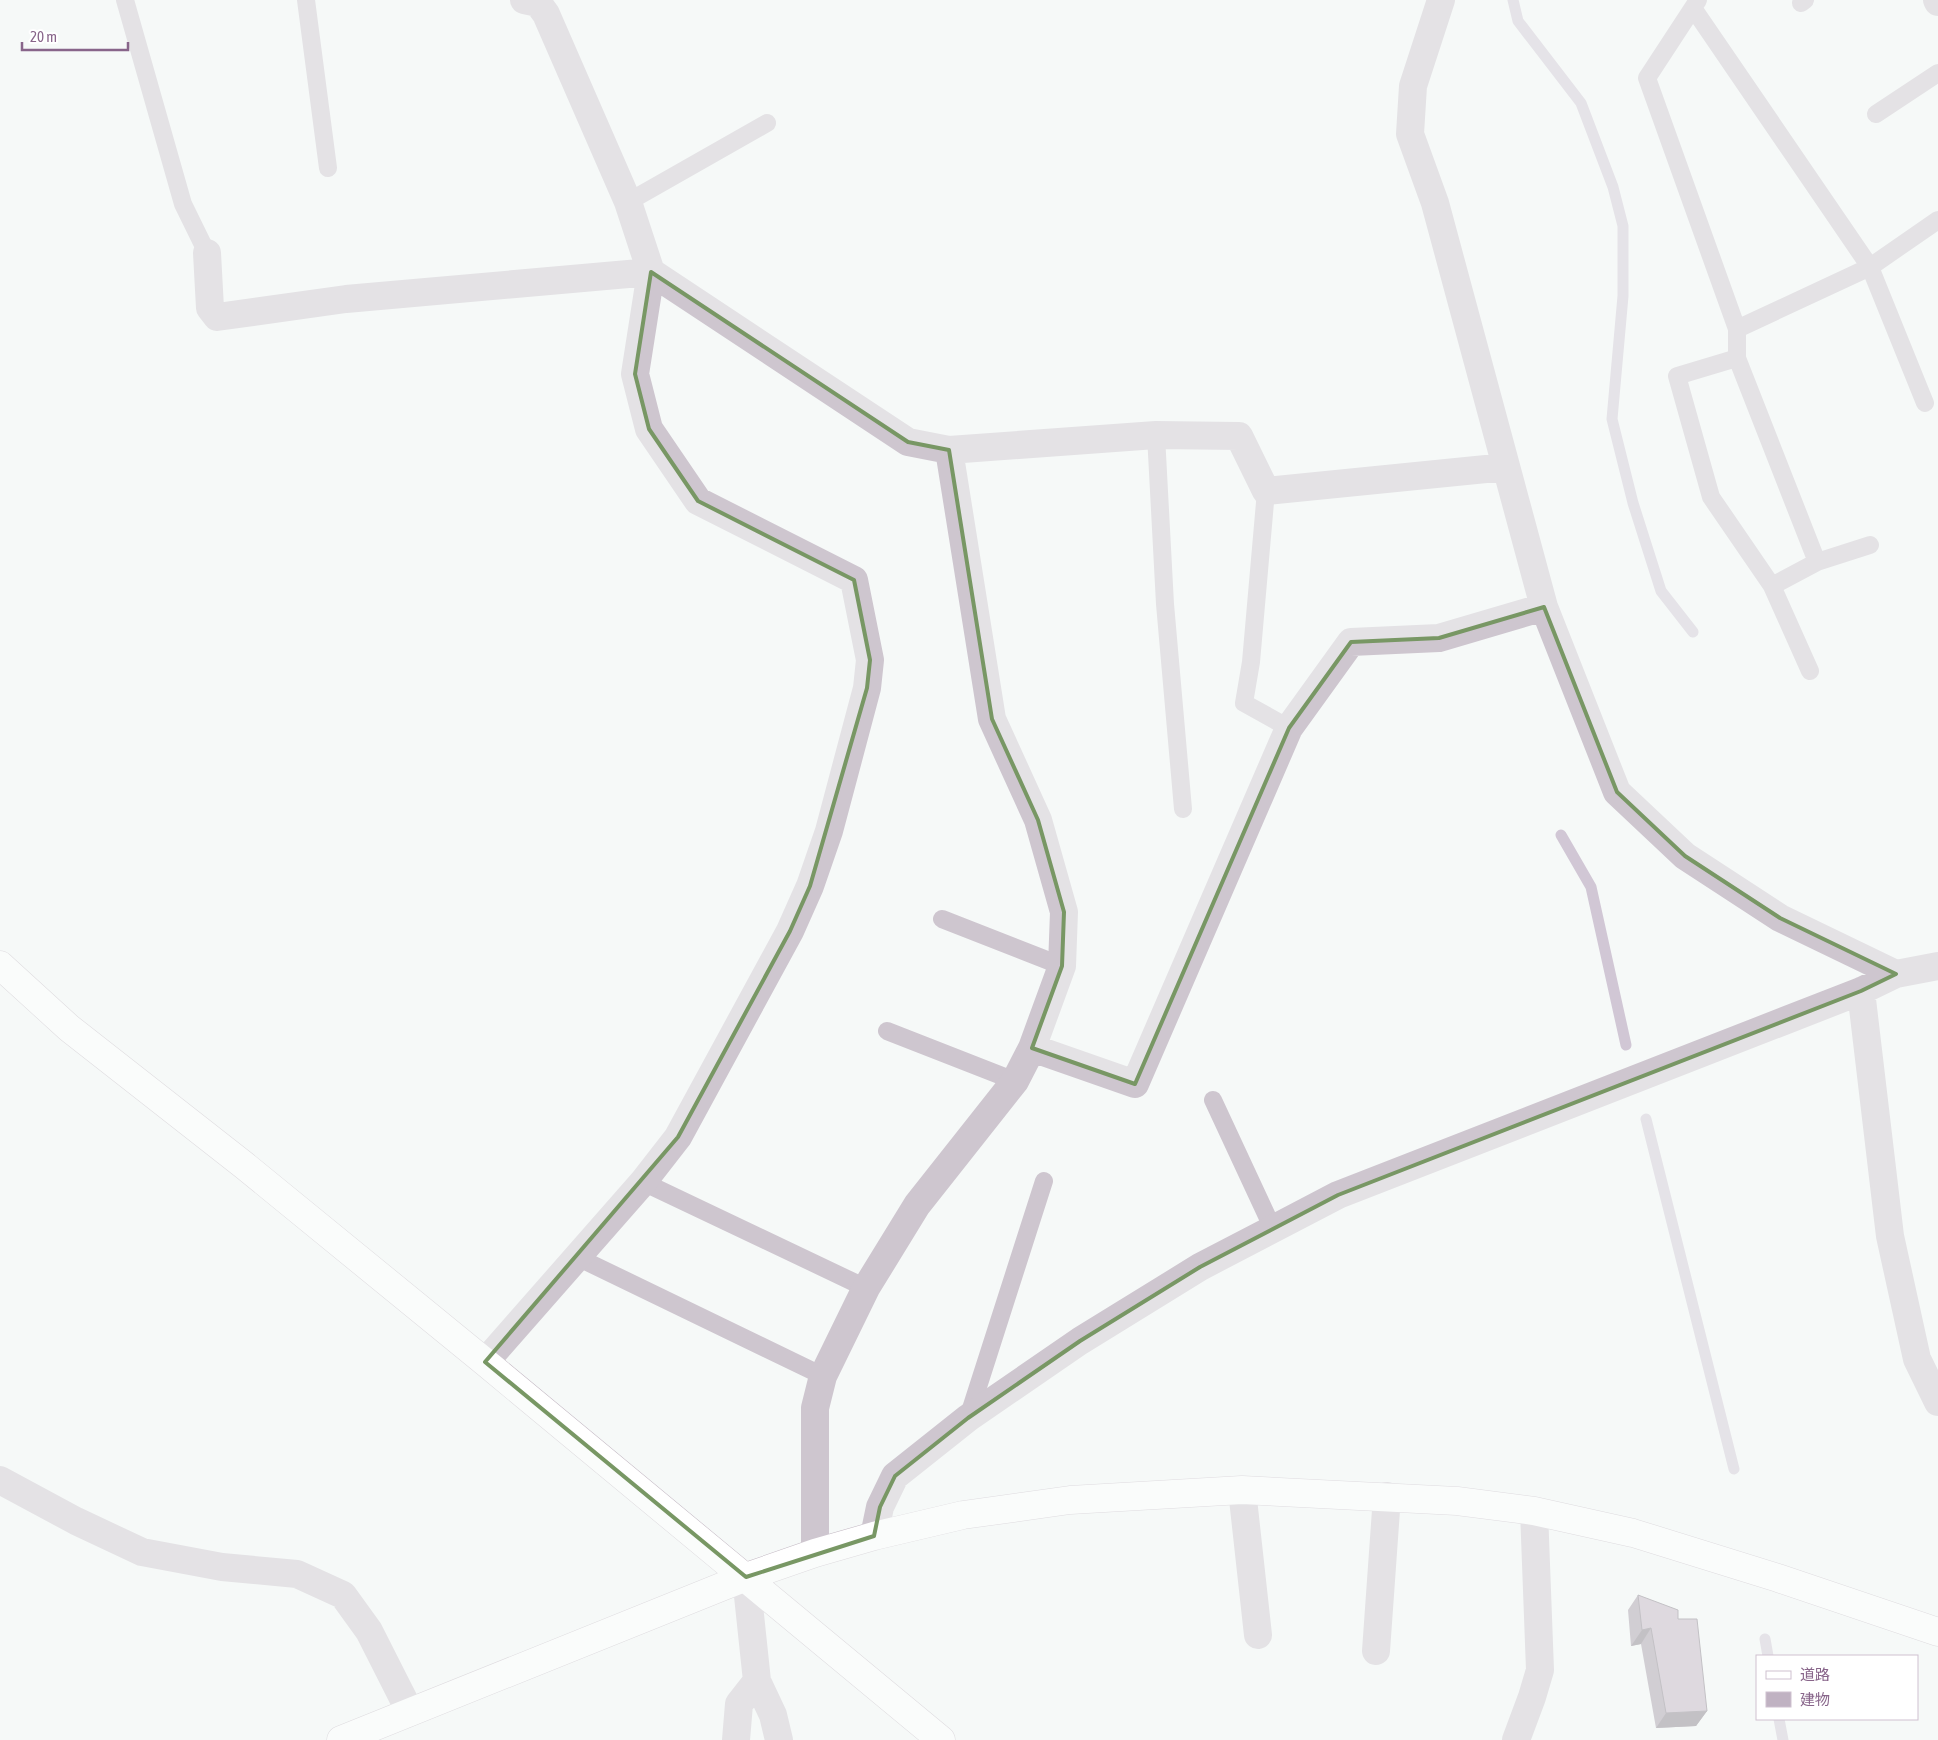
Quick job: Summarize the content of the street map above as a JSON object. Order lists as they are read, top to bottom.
{
  "legend": ["道路", "建物"],
  "scale_bar": "20 m"
}
